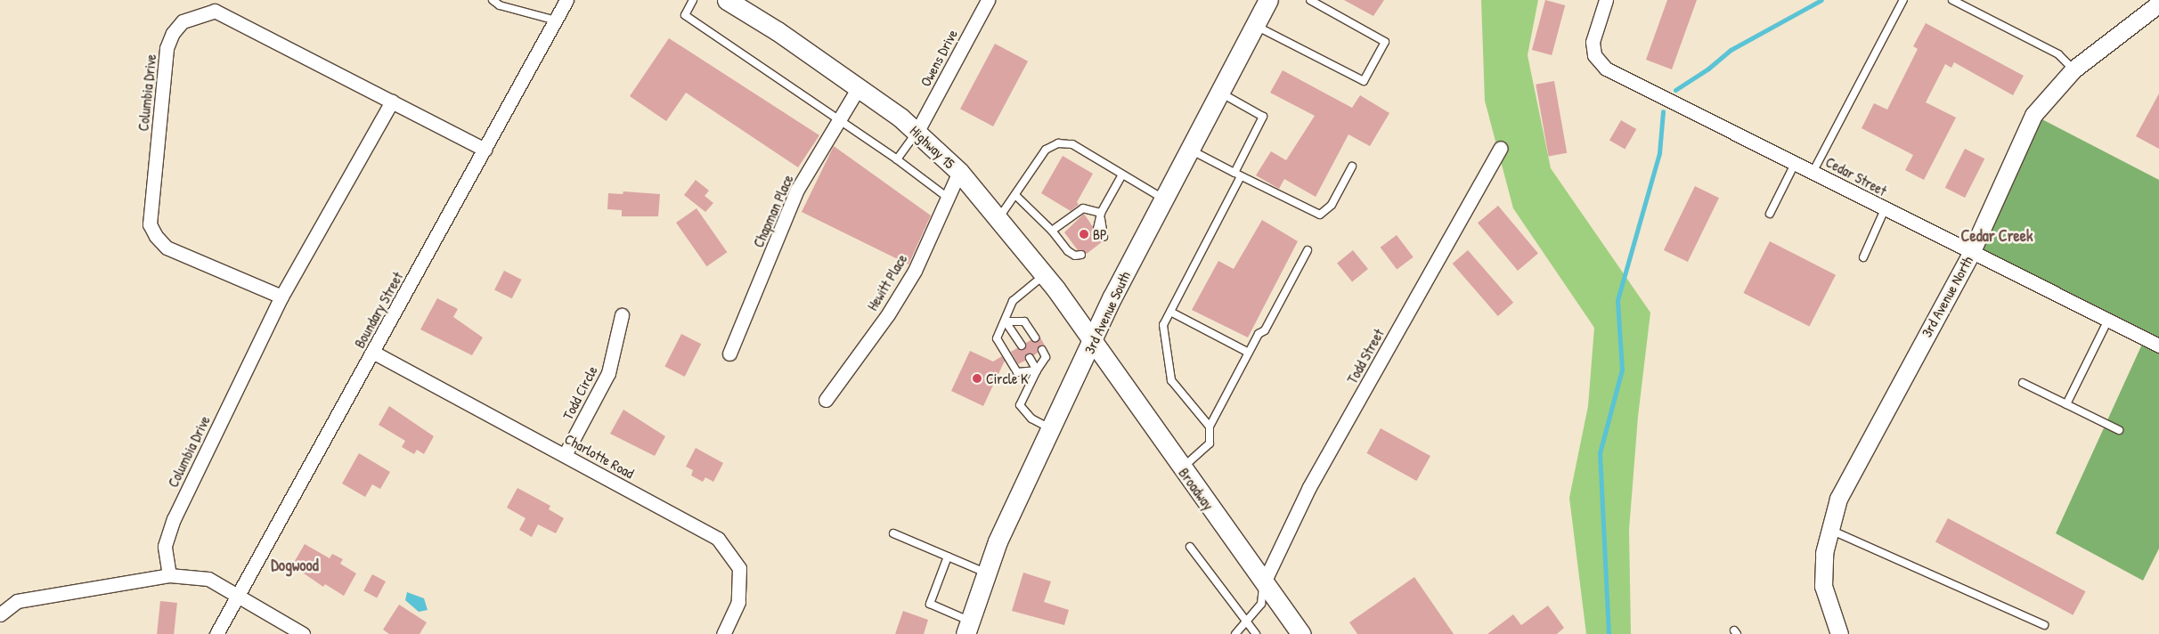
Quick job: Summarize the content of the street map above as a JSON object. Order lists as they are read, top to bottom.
{
  "streets": {
    "main road": ["Highway 15", "3rd Avenue South", "Broadway"],
    "street": [
      "Owens Drive",
      "Columbia Drive",
      "Cedar Street",
      "Chapman Place",
      "Hewitt Place",
      "3rd Avenue North",
      "Boundary Street",
      "Todd Street",
      "Todd Circle",
      "Charlotte Road"
    ]
  },
  "crossings": [
    ["Owens Drive", "Highway 15"],
    ["Columbia Drive", "Boundary Street"],
    ["Highway 15", "Chapman Place"],
    ["Highway 15", "Hewitt Place"],
    ["Highway 15", "3rd Avenue South"],
    ["Highway 15", "Broadway"],
    ["Cedar Street", "3rd Avenue North"],
    ["Boundary Street", "Charlotte Road"],
    ["3rd Avenue South", "Broadway"],
    ["Todd Street", "Broadway"],
    ["Todd Circle", "Charlotte Road"]
  ],
  "districts": ["Cedar Creek", "Dogwood"],
  "places": ["BP", "Circle K"]
}
